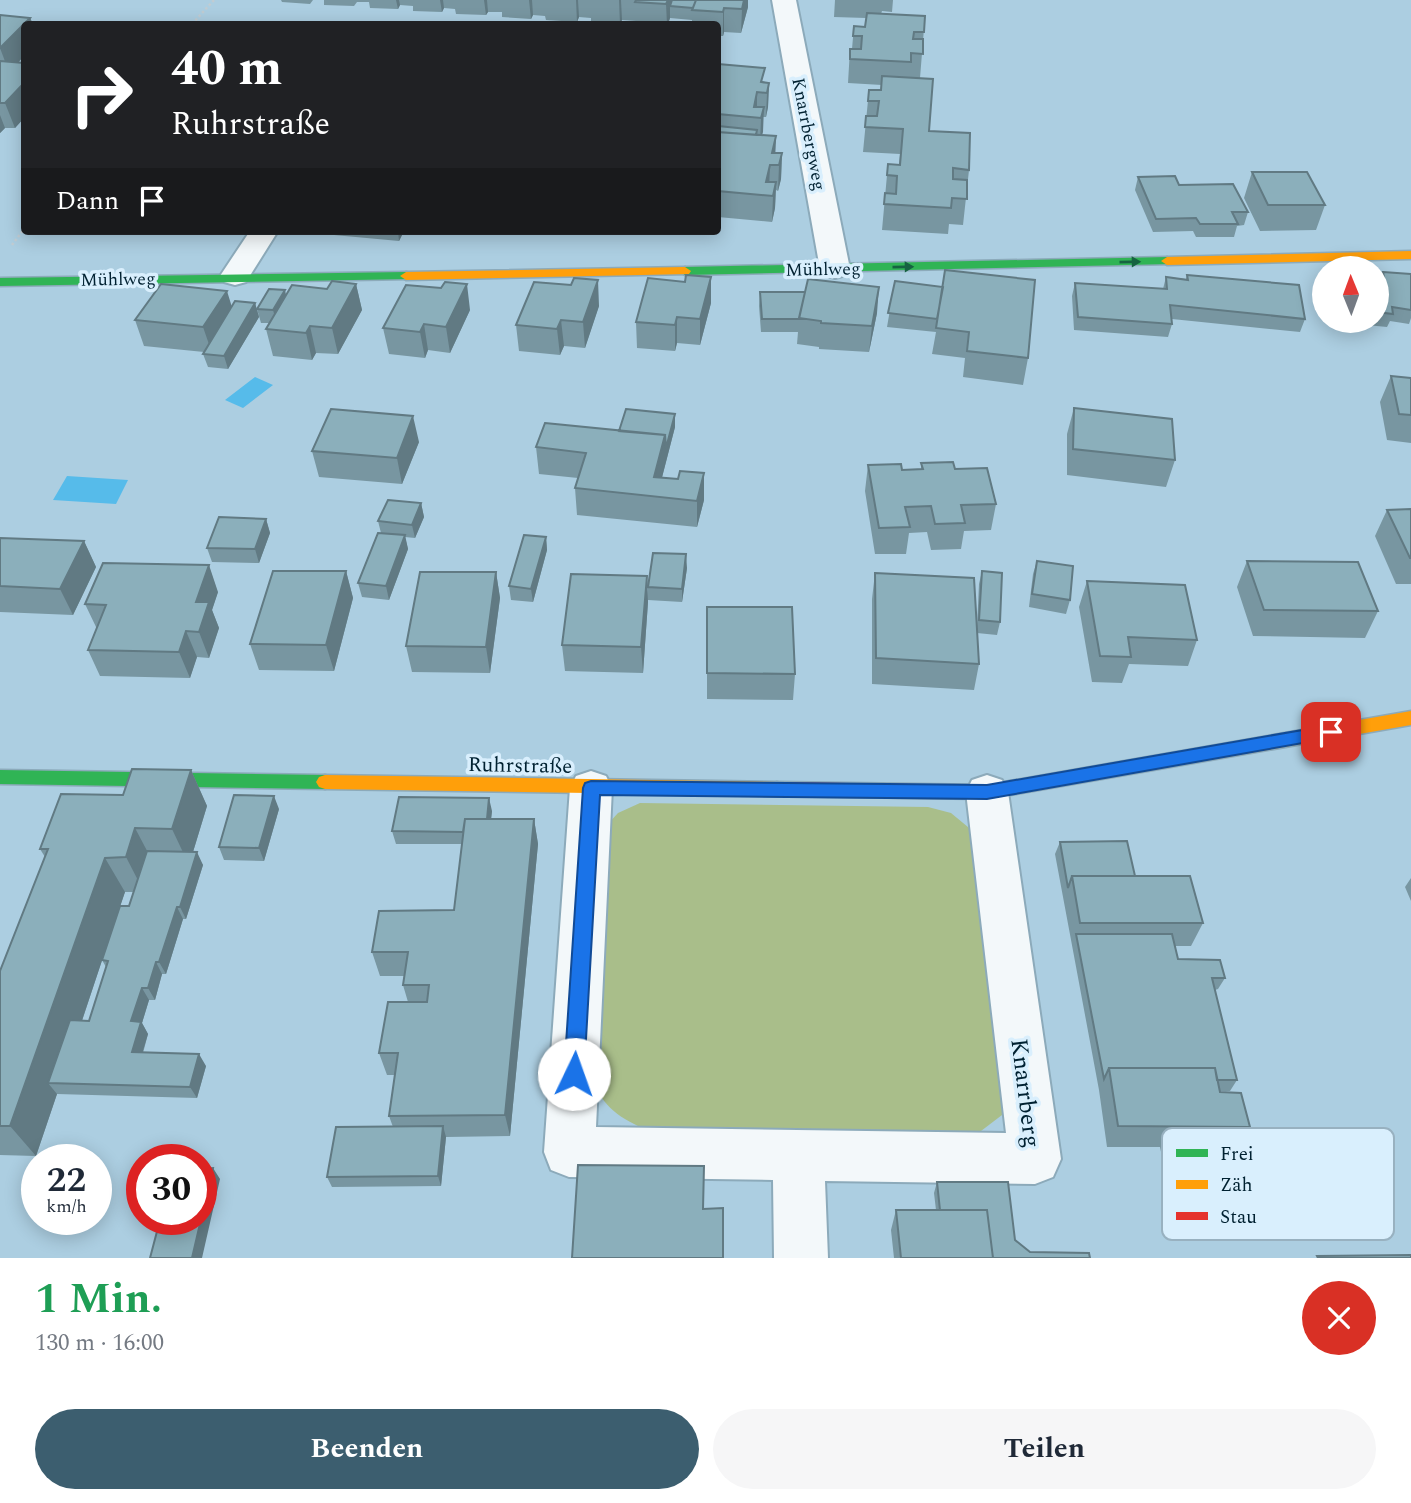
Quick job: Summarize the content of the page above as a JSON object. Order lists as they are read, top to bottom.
{
  "streets": {
    "street": [
      "Knarrbergweg",
      "Mühlweg",
      "Ruhrstraße",
      "Knarrberg"
    ]
  },
  "crossings": [
    ["Knarrbergweg", "Mühlweg"],
    ["Ruhrstraße", "Knarrberg"]
  ],
  "one_way": ["Mühlweg"],
  "legend": ["Frei", "Zäh", "Stau"],
  "north": "top",
  "page": {
    "turn": ["40 m", "Ruhrstraße"],
    "then": "Dann",
    "speed": "22 km/h",
    "limit": "30",
    "heading": ["1 Min.", "130 m · 16:00"],
    "buttons": ["Beenden", "Teilen"]
  }
}
